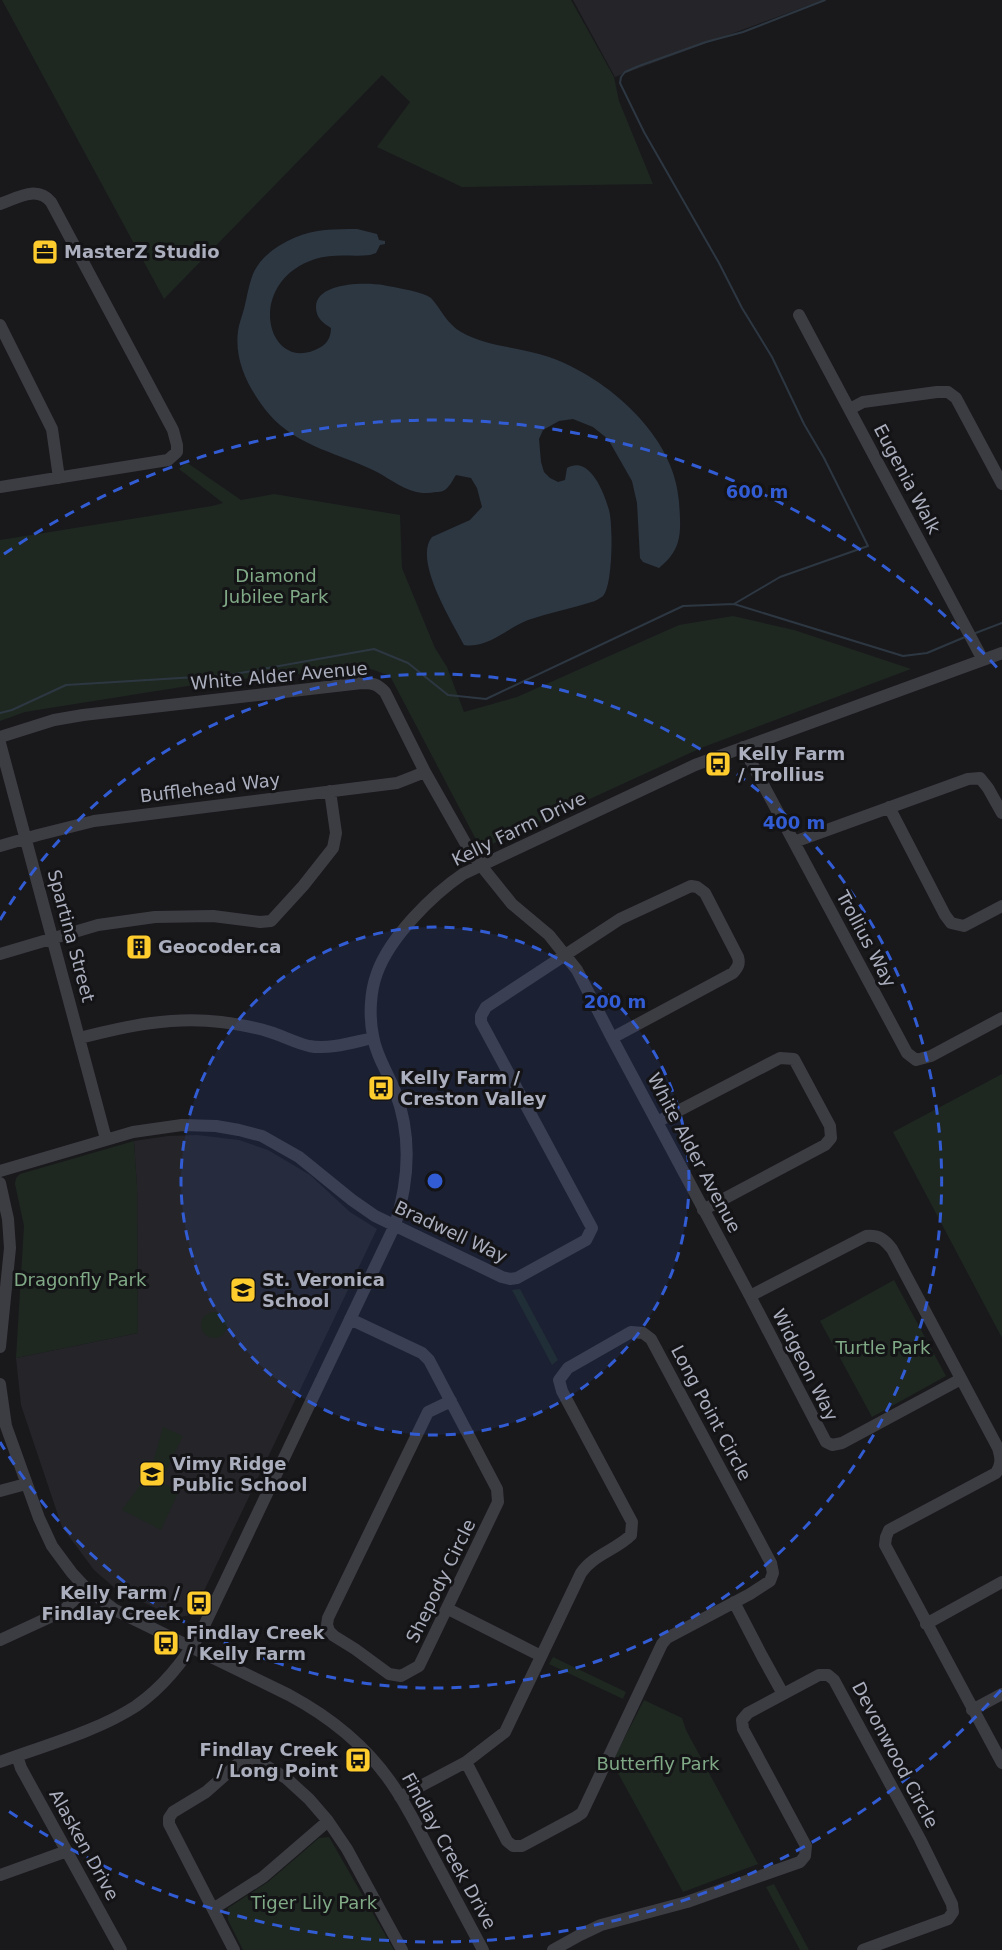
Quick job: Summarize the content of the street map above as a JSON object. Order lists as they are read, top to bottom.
{
  "streets": {
    "street": [
      "Eugenia Walk",
      "White Alder Avenue",
      "Bufflehead Way",
      "Kelly Farm Drive",
      "Spartina Street",
      "Trollius Way",
      "Bradwell Way",
      "Widgeon Way",
      "Long Point Circle",
      "Shepody Circle",
      "Devonwood Circle",
      "Alasken Drive",
      "Findlay Creek Drive"
    ]
  },
  "crossings": [
    ["Eugenia Walk", "Kelly Farm Drive"],
    ["White Alder Avenue", "Bufflehead Way"],
    ["White Alder Avenue", "Kelly Farm Drive"],
    ["White Alder Avenue", "Bradwell Way"],
    ["White Alder Avenue", "Widgeon Way"],
    ["Bufflehead Way", "Spartina Street"],
    ["Kelly Farm Drive", "Trollius Way"],
    ["Kelly Farm Drive", "Bradwell Way"],
    ["Kelly Farm Drive", "Shepody Circle"],
    ["Kelly Farm Drive", "Alasken Drive"],
    ["Kelly Farm Drive", "Findlay Creek Drive"],
    ["Spartina Street", "Bradwell Way"],
    ["Long Point Circle", "Findlay Creek Drive"]
  ],
  "parks": [
    "Diamond Jubilee Park",
    "Dragonfly Park",
    "Turtle Park",
    "Butterfly Park",
    "Tiger Lily Park"
  ],
  "places": {
    "office": ["MasterZ Studio"],
    "bus stop": [
      "Kelly Farm / Trollius",
      "Kelly Farm / Creston Valley",
      "Kelly Farm / Findlay Creek",
      "Findlay Creek / Kelly Farm",
      "Findlay Creek / Long Point"
    ],
    "building": ["Geocoder.ca"],
    "school or university": ["St. Veronica School", "Vimy Ridge Public School"]
  },
  "rings": ["600 m", "400 m", "200 m"]
}
